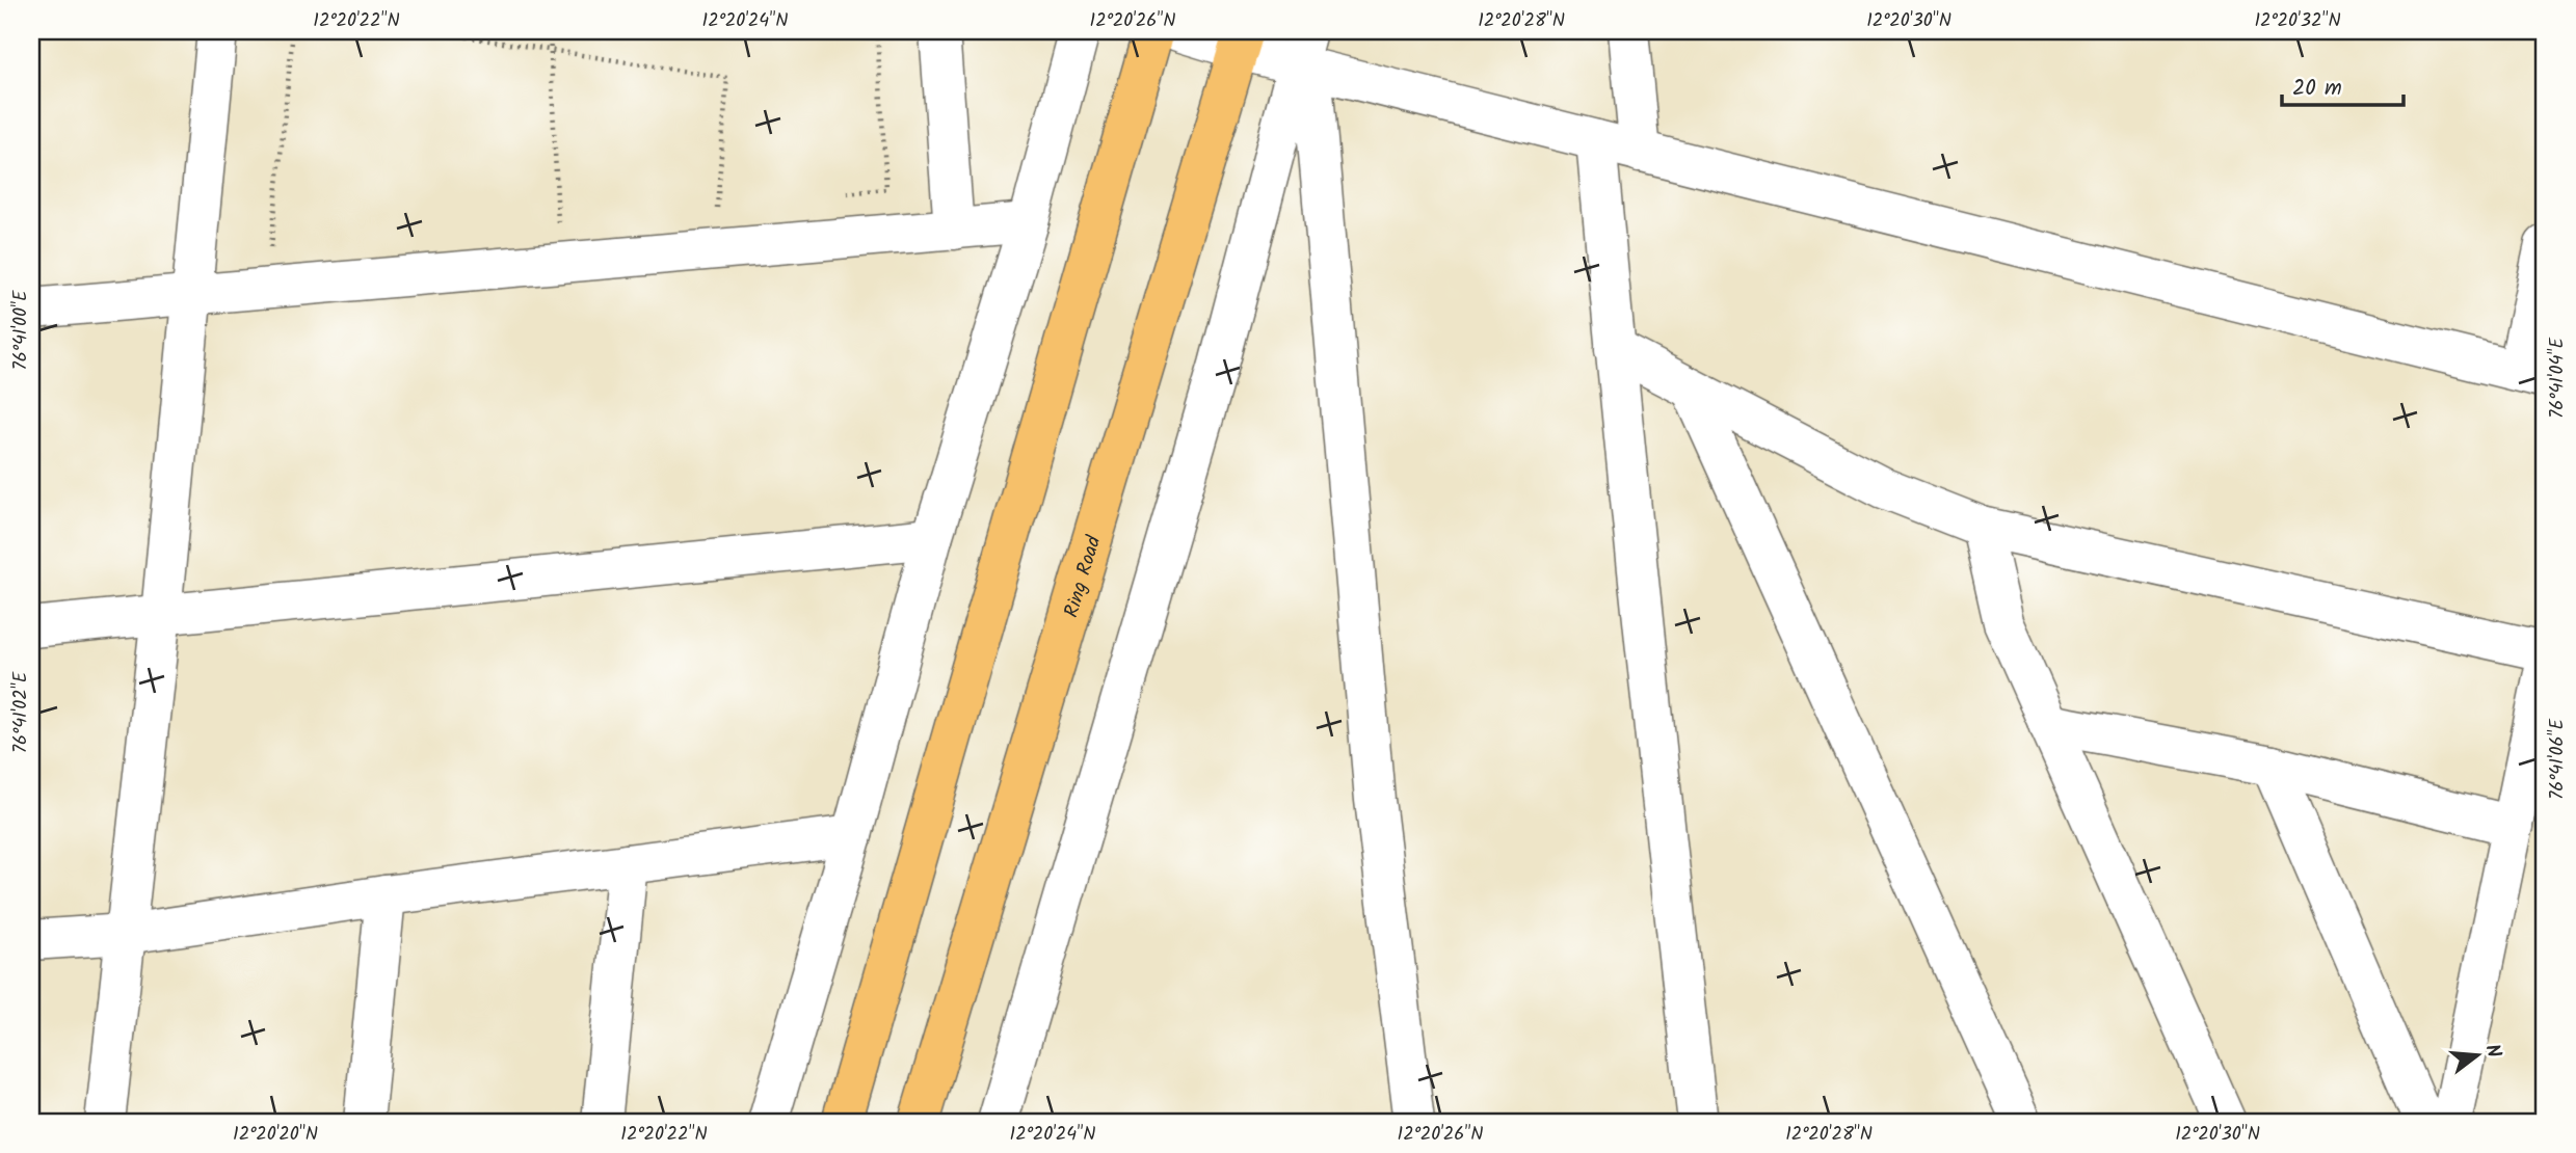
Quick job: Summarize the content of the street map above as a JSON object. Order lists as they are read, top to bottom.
{
  "streets": {
    "highway": ["Ring Road"]
  },
  "scale_bar": "20 m",
  "north": "right",
  "coordinates": [
    "12°20'22\"N",
    "12°20'24\"N",
    "12°20'26\"N",
    "12°20'28\"N",
    "12°20'30\"N",
    "12°20'32\"N",
    "76°41'00\"E",
    "76°41'04\"E",
    "76°41'02\"E",
    "76°41'06\"E",
    "12°20'20\"N"
  ]
}
